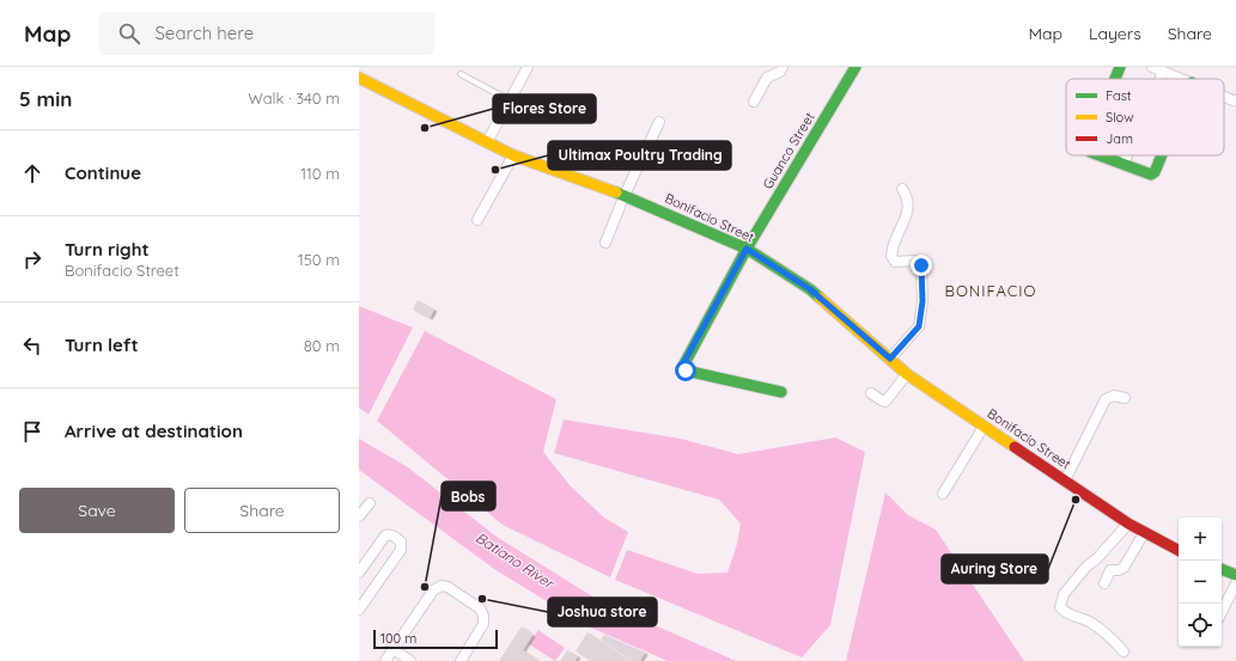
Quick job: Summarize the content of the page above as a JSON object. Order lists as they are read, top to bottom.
{
  "streets": {
    "street": ["Guanco Street", "Bonifacio Street"]
  },
  "crossings": [
    ["Guanco Street", "Bonifacio Street"]
  ],
  "districts": ["BONIFACIO"],
  "water": ["Batiano River"],
  "places": [
    "Flores Store",
    "Ultimax Poultry Trading",
    "Auring Store",
    "Bobs",
    "Joshua store"
  ],
  "legend": ["Fast", "Slow", "Jam"],
  "scale_bar": "100 m",
  "page": {
    "header": "Map",
    "search": "Search here",
    "nav": ["Map", "Layers", "Share"],
    "heading": ["5 min", "Walk · 340 m"],
    "list": [
      ["Continue", "110 m"],
      ["Turn right", "Bonifacio Street", "150 m"],
      ["Turn left", "80 m"],
      "Arrive at destination"
    ],
    "buttons": ["Save", "Share"],
    "map_buttons": ["+", "−"],
    "scale": "100 m"
  }
}
